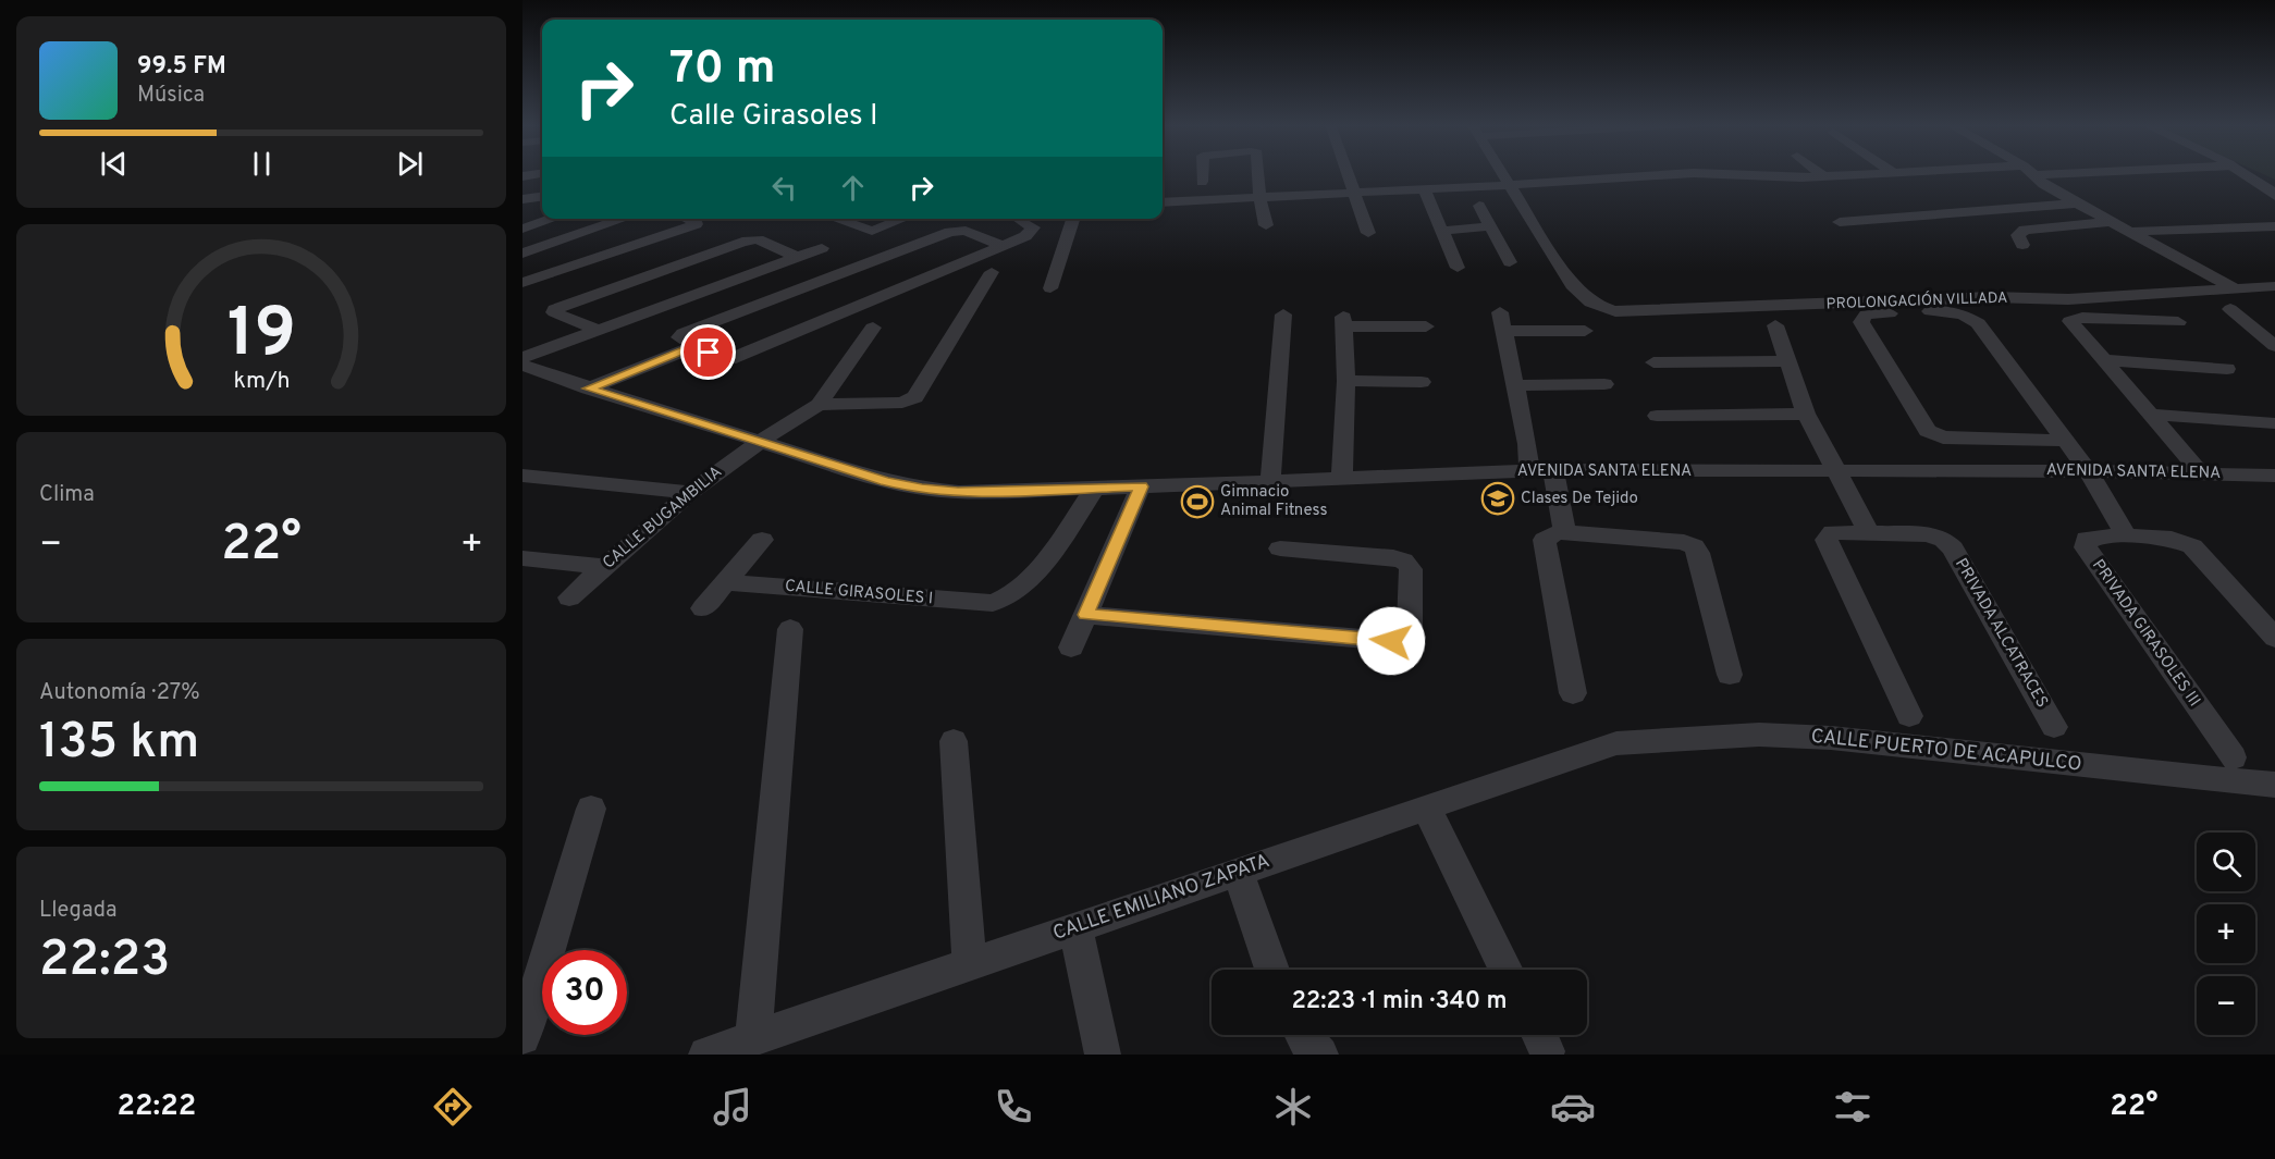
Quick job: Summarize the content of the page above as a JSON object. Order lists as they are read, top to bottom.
{
  "streets": {
    "street": [
      "PROLONGACIÓN VILLADA",
      "AVENIDA SANTA ELENA",
      "CALLE BUGAMBILIA",
      "CALLE GIRASOLES I",
      "PRIVADA ALCATRACES",
      "PRIVADA GIRASOLES III",
      "CALLE PUERTO DE ACAPULCO",
      "CALLE EMILIANO ZAPATA"
    ]
  },
  "crossings": [
    ["AVENIDA SANTA ELENA", "CALLE BUGAMBILIA"],
    ["AVENIDA SANTA ELENA", "CALLE GIRASOLES I"],
    ["CALLE PUERTO DE ACAPULCO", "CALLE EMILIANO ZAPATA"]
  ],
  "places": {
    "school or university": ["Clases De Tejido"],
    "sports": ["Gimnacio Animal Fitness"]
  },
  "page": {
    "turn": ["70 m", "Calle Girasoles I"],
    "song": ["99.5 FM", "Música"],
    "tile": [
      "Clima",
      ["Autonomía · 27%", "135 km"],
      ["Llegada", "22:23"]
    ],
    "heat": ["−", "22°", "+"],
    "map_buttons": ["+", "−"],
    "limit": "30",
    "trip": "22:23 · 1 min · 340 m",
    "tabs": ["22:22", "22°"],
    "gauge": ["19", "km/h"]
  }
}
